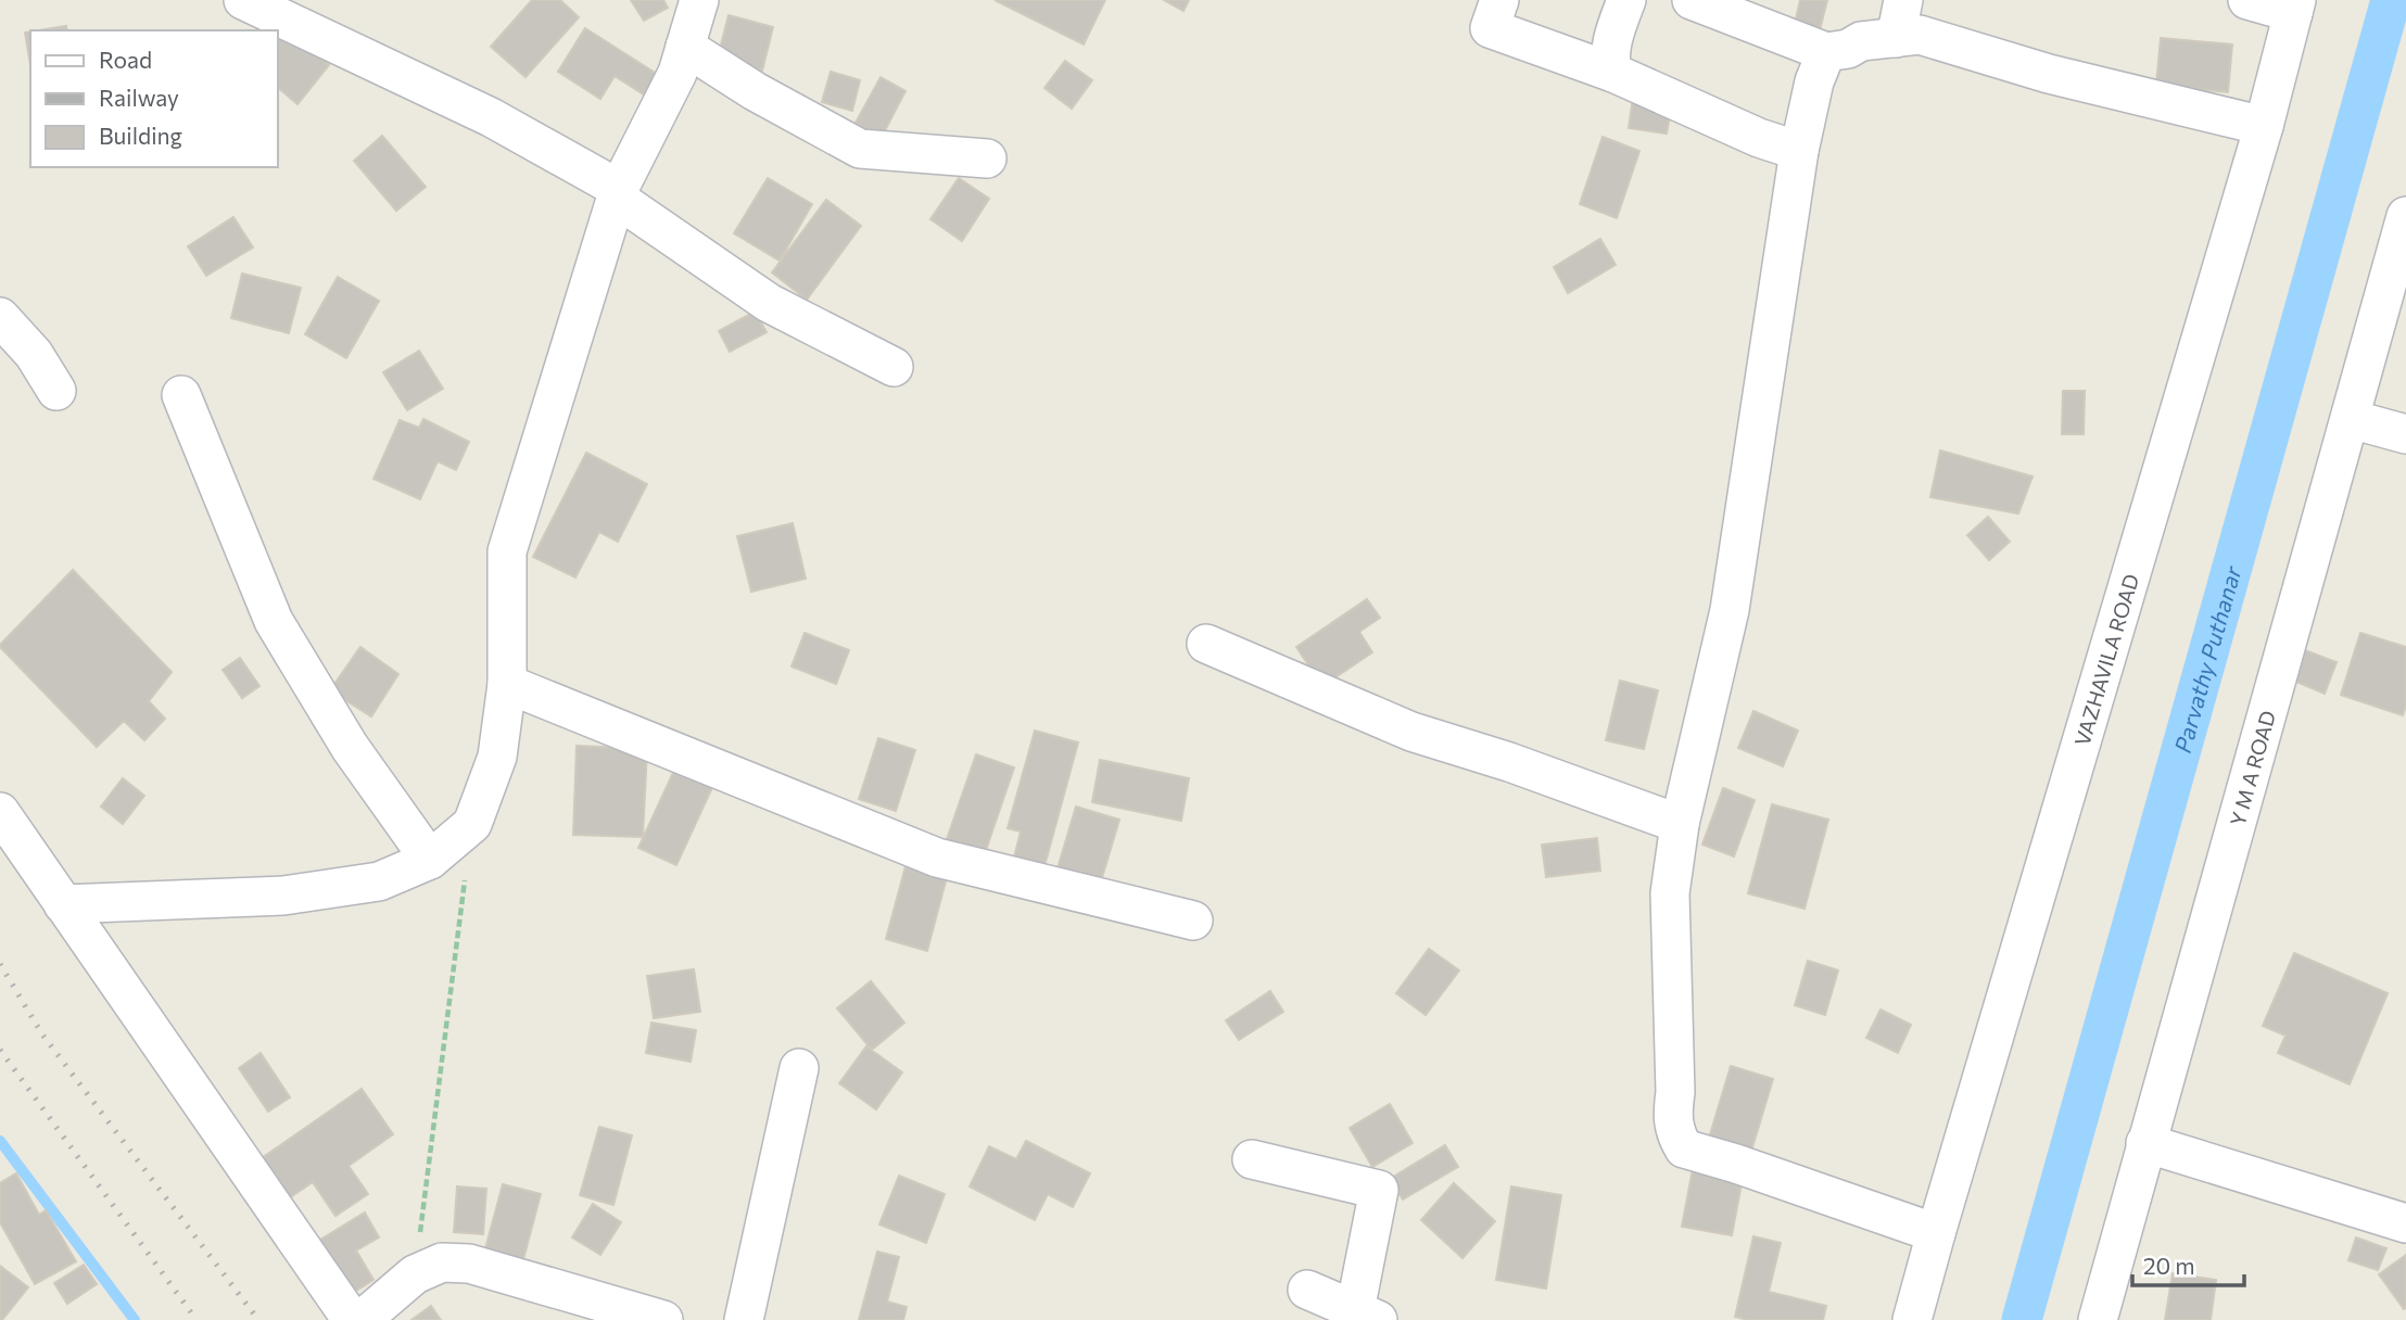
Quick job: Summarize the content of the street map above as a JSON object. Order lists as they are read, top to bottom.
{
  "streets": {
    "street": ["VAZHAVILA ROAD", "Y M A ROAD"]
  },
  "water": ["Parvathy Puthanar"],
  "legend": ["Road", "Railway", "Building"],
  "scale_bar": "20 m"
}
